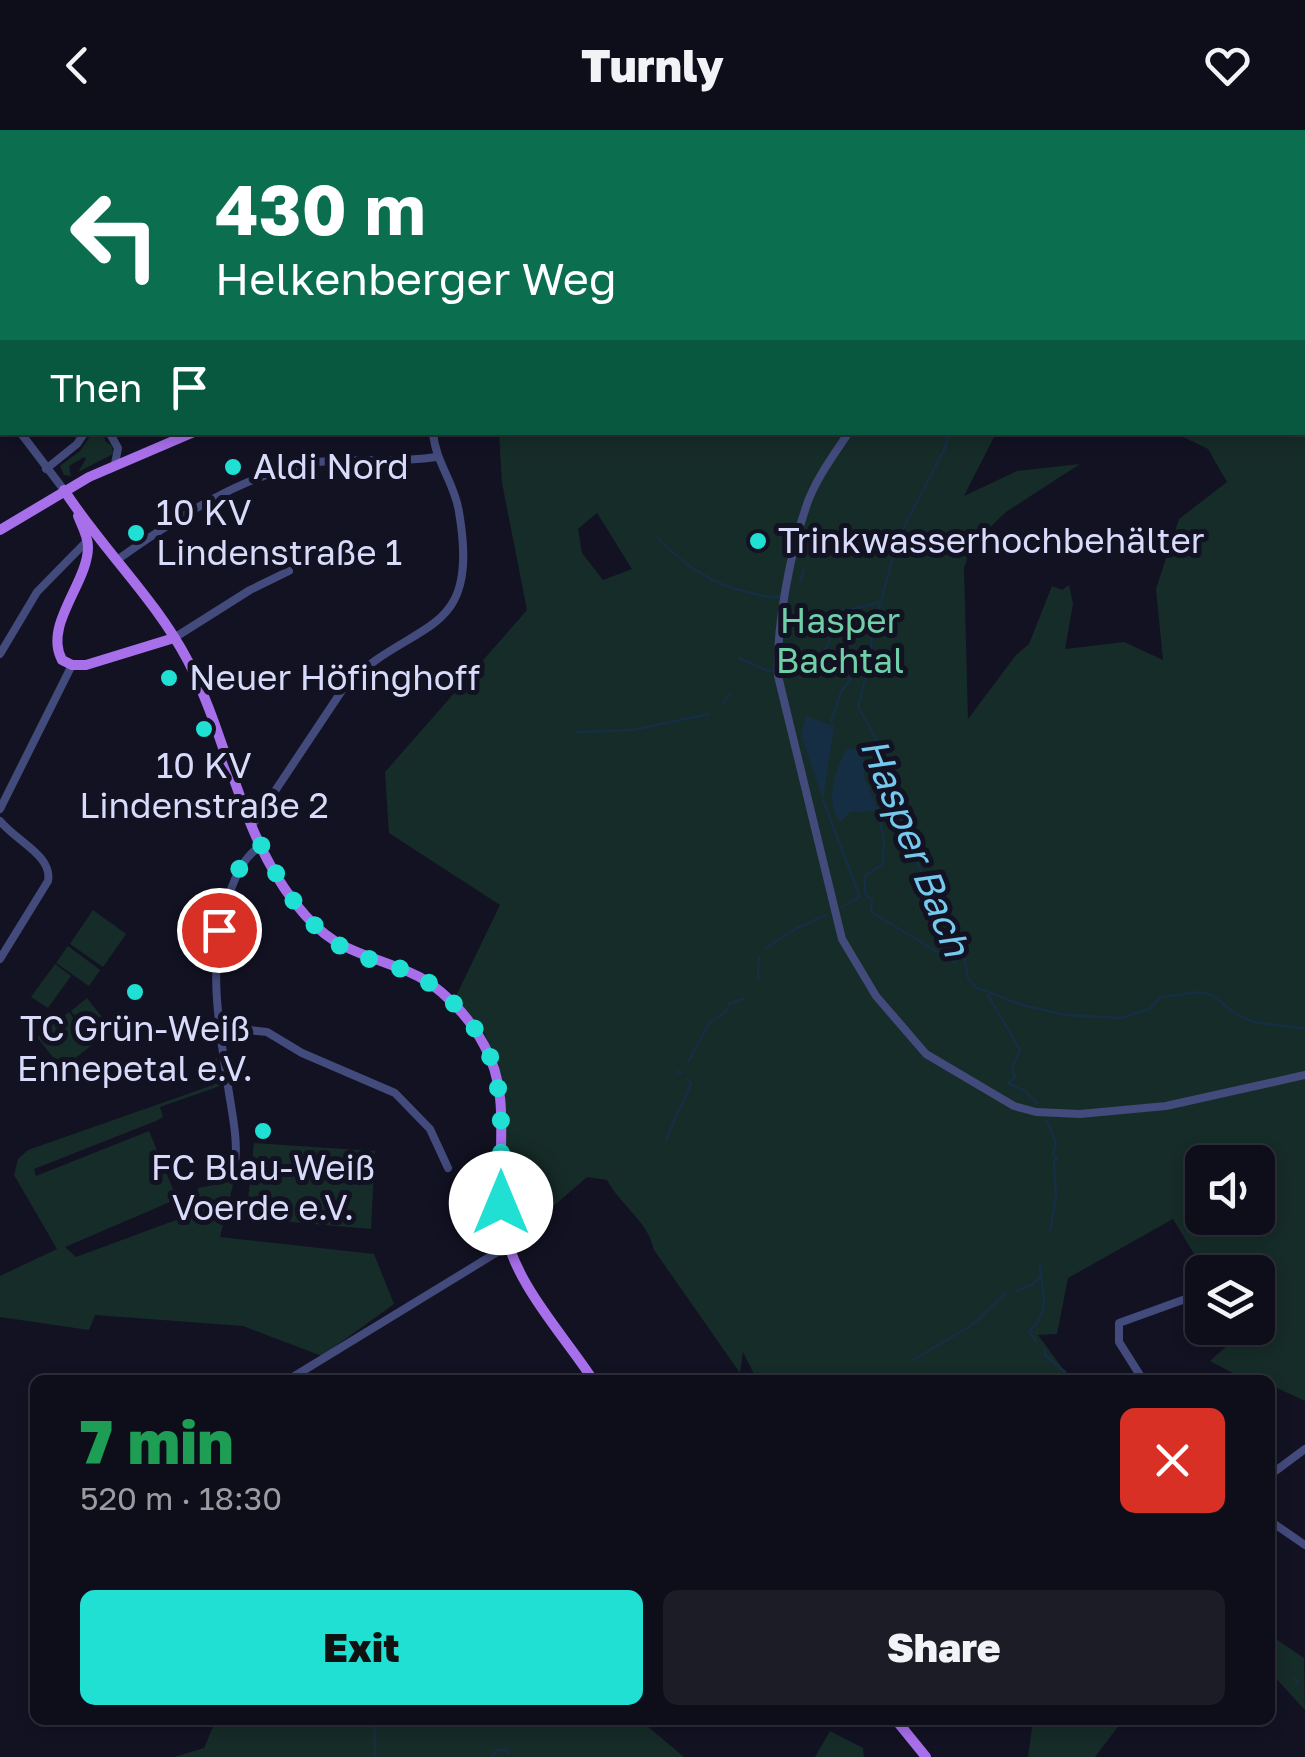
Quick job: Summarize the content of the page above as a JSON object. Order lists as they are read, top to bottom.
{
  "water": ["Hasper Bach"],
  "parks": ["Hasper Bachtal"],
  "places": [
    "Aldi Nord",
    "10 KV Lindenstraße 1",
    "Trinkwasserhochbehälter",
    "Neuer Höfinghoff",
    "10 KV Lindenstraße 2",
    "TC Grün-Weiß Ennepetal e.V.",
    "FC Blau-Weiß Voerde e.V."
  ],
  "page": {
    "header": "Turnly",
    "turn": ["430 m", "Helkenberger Weg"],
    "then": "Then",
    "heading": ["7 min", "520 m · 18:30"],
    "buttons": ["Exit", "Share"]
  }
}
